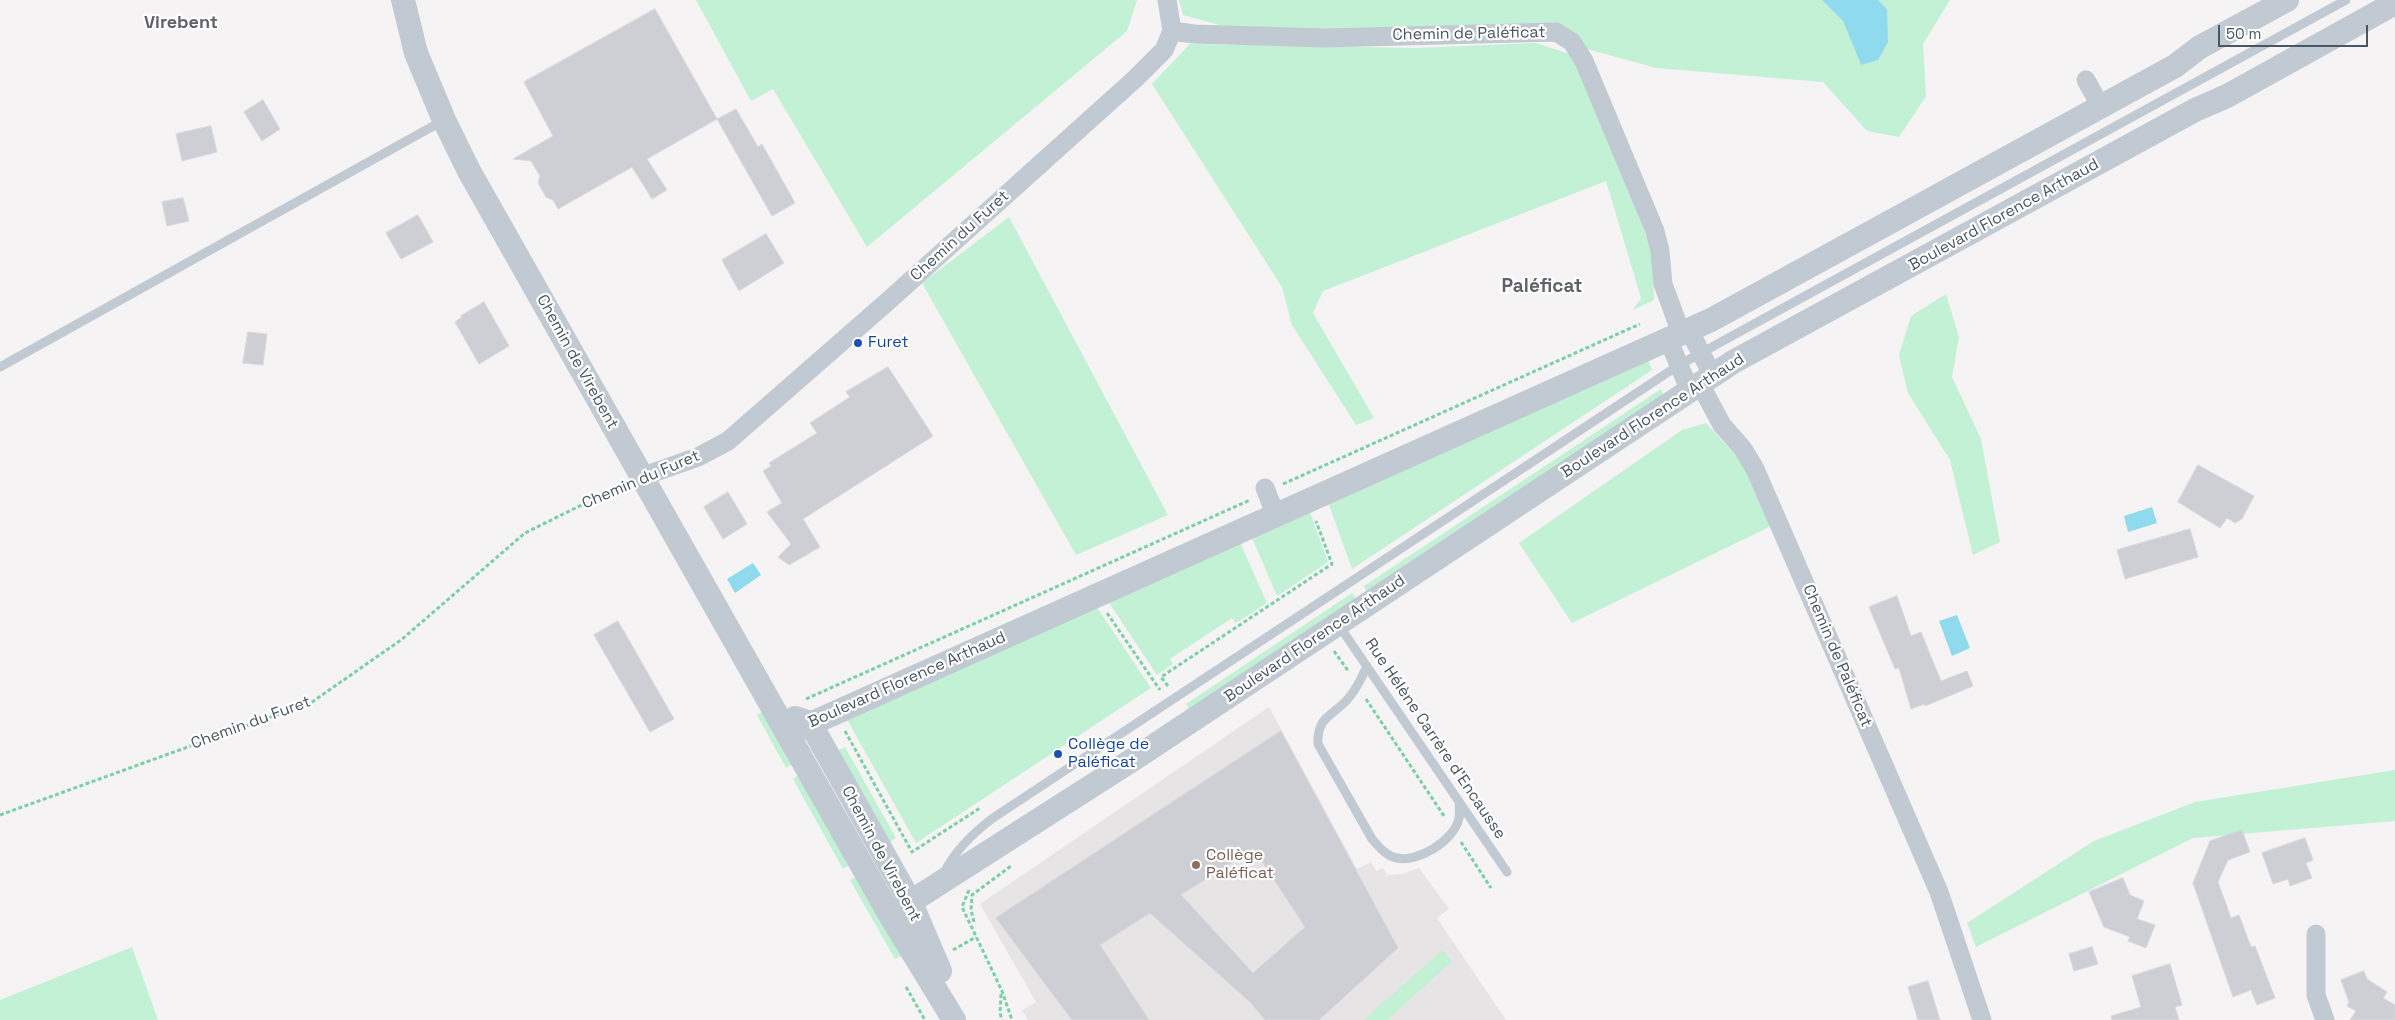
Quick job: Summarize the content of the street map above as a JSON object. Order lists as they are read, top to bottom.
{
  "streets": {
    "street": [
      "Chemin de Paléficat",
      "Boulevard Florence Arthaud",
      "Chemin du Furet",
      "Chemin de Virebent"
    ],
    "lane": ["Rue Hélène Carrère d'Encausse"]
  },
  "crossings": [
    ["Chemin de Paléficat", "Boulevard Florence Arthaud"],
    ["Chemin de Paléficat", "Chemin du Furet"],
    ["Boulevard Florence Arthaud", "Chemin de Virebent"],
    ["Boulevard Florence Arthaud", "Rue Hélène Carrère d'Encausse"],
    ["Chemin du Furet", "Chemin de Virebent"]
  ],
  "districts": ["Virebent", "Paléficat"],
  "places": ["Furet", "Collège de Paléficat", "Collège Paléficat"],
  "scale_bar": "50 m"
}
